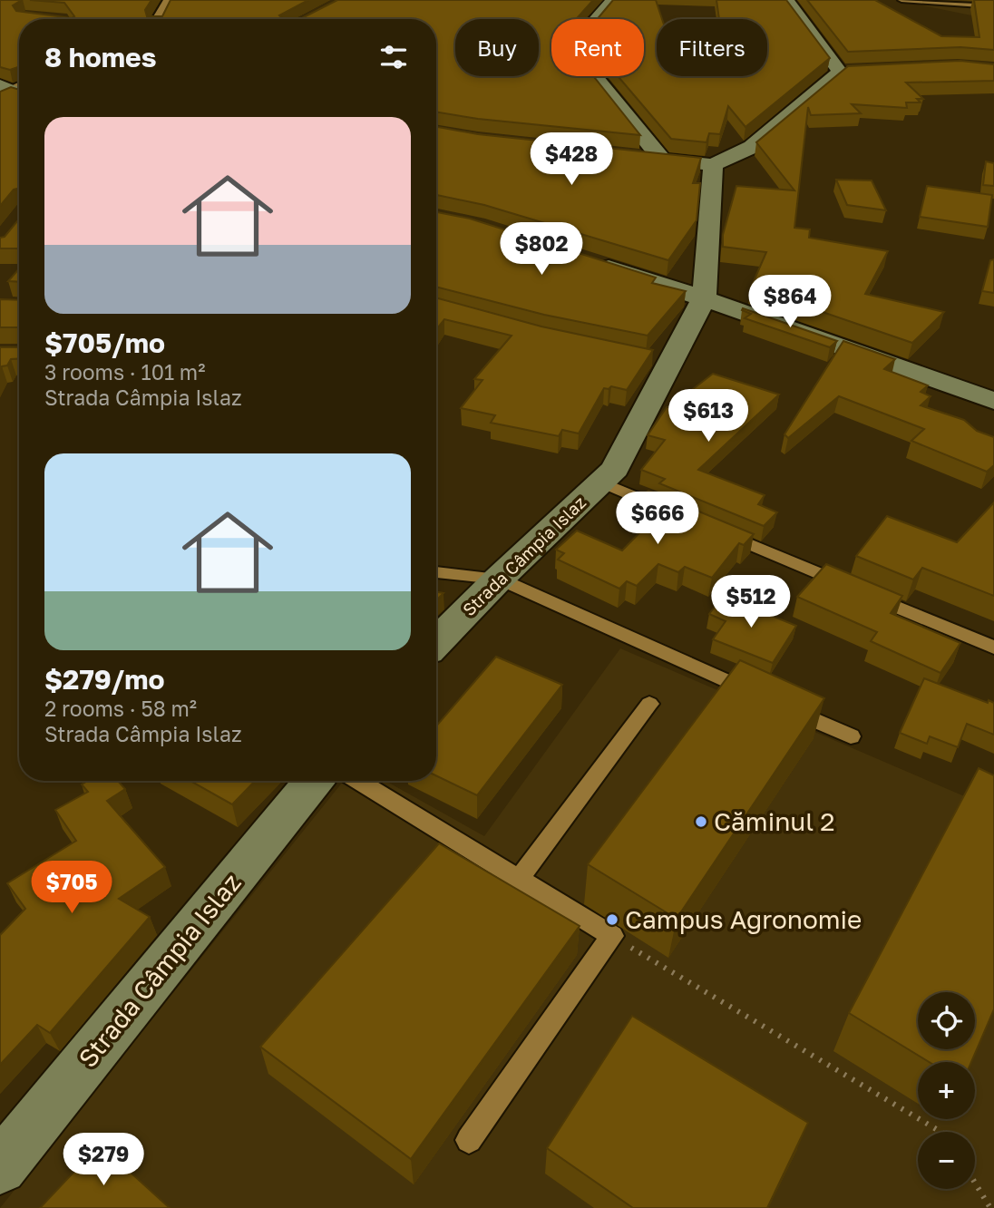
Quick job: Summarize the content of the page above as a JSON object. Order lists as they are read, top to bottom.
{
  "streets": {
    "street": ["Strada Câmpia Islaz"]
  },
  "places": ["Căminul 2", "Campus Agronomie"],
  "page": {
    "chip": ["Buy", "Rent", "Filters"],
    "heading": "8 homes",
    "list": [
      {
        "name": "$705/mo",
        "note": "3 rooms · 101 m² · Strada Câmpia Islaz"
      },
      {
        "name": "$279/mo",
        "note": "2 rooms · 58 m² · Strada Câmpia Islaz"
      }
    ],
    "price": [
      "$428",
      "$802",
      "$864",
      "$613",
      "$666",
      "$512",
      "$705",
      "$279"
    ],
    "map_buttons": ["+", "−"]
  }
}
